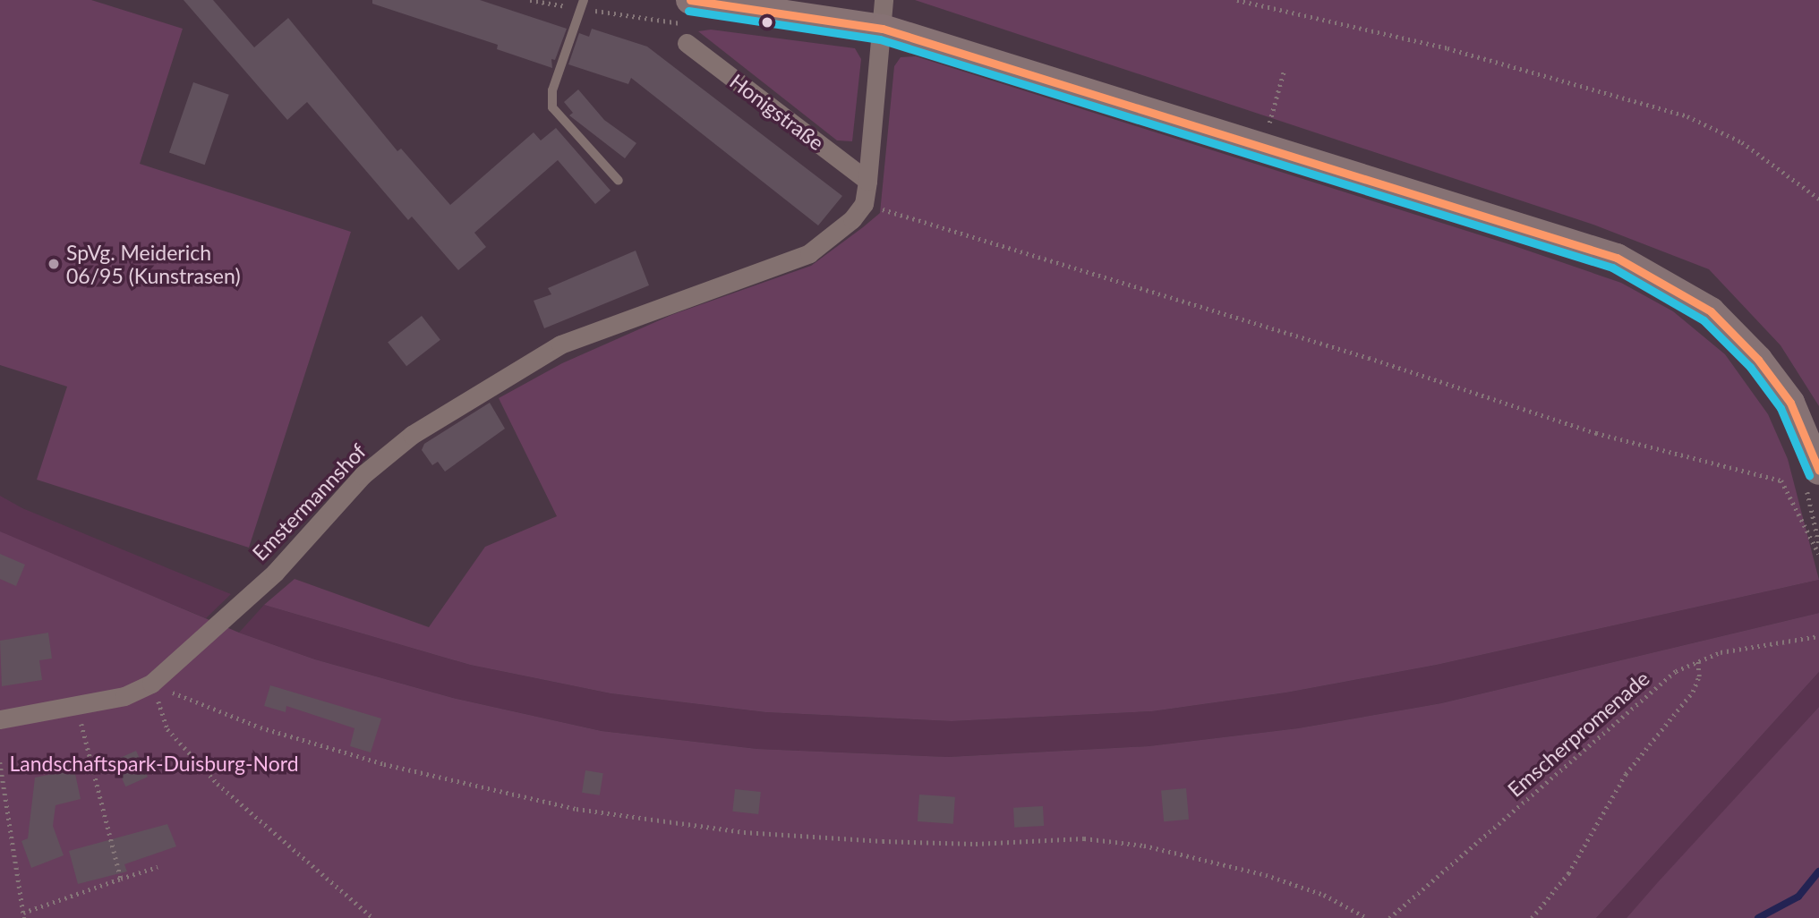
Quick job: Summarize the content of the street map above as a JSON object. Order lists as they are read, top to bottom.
{
  "streets": {
    "street": ["Honigstraße", "Emstermannshof"],
    "path": ["Emscherpromenade"]
  },
  "crossings": [
    ["Honigstraße", "Emstermannshof"]
  ],
  "parks": ["Landschaftspark-Duisburg-Nord"],
  "places": ["SpVg. Meiderich 06/95 (Kunstrasen)"]
}
